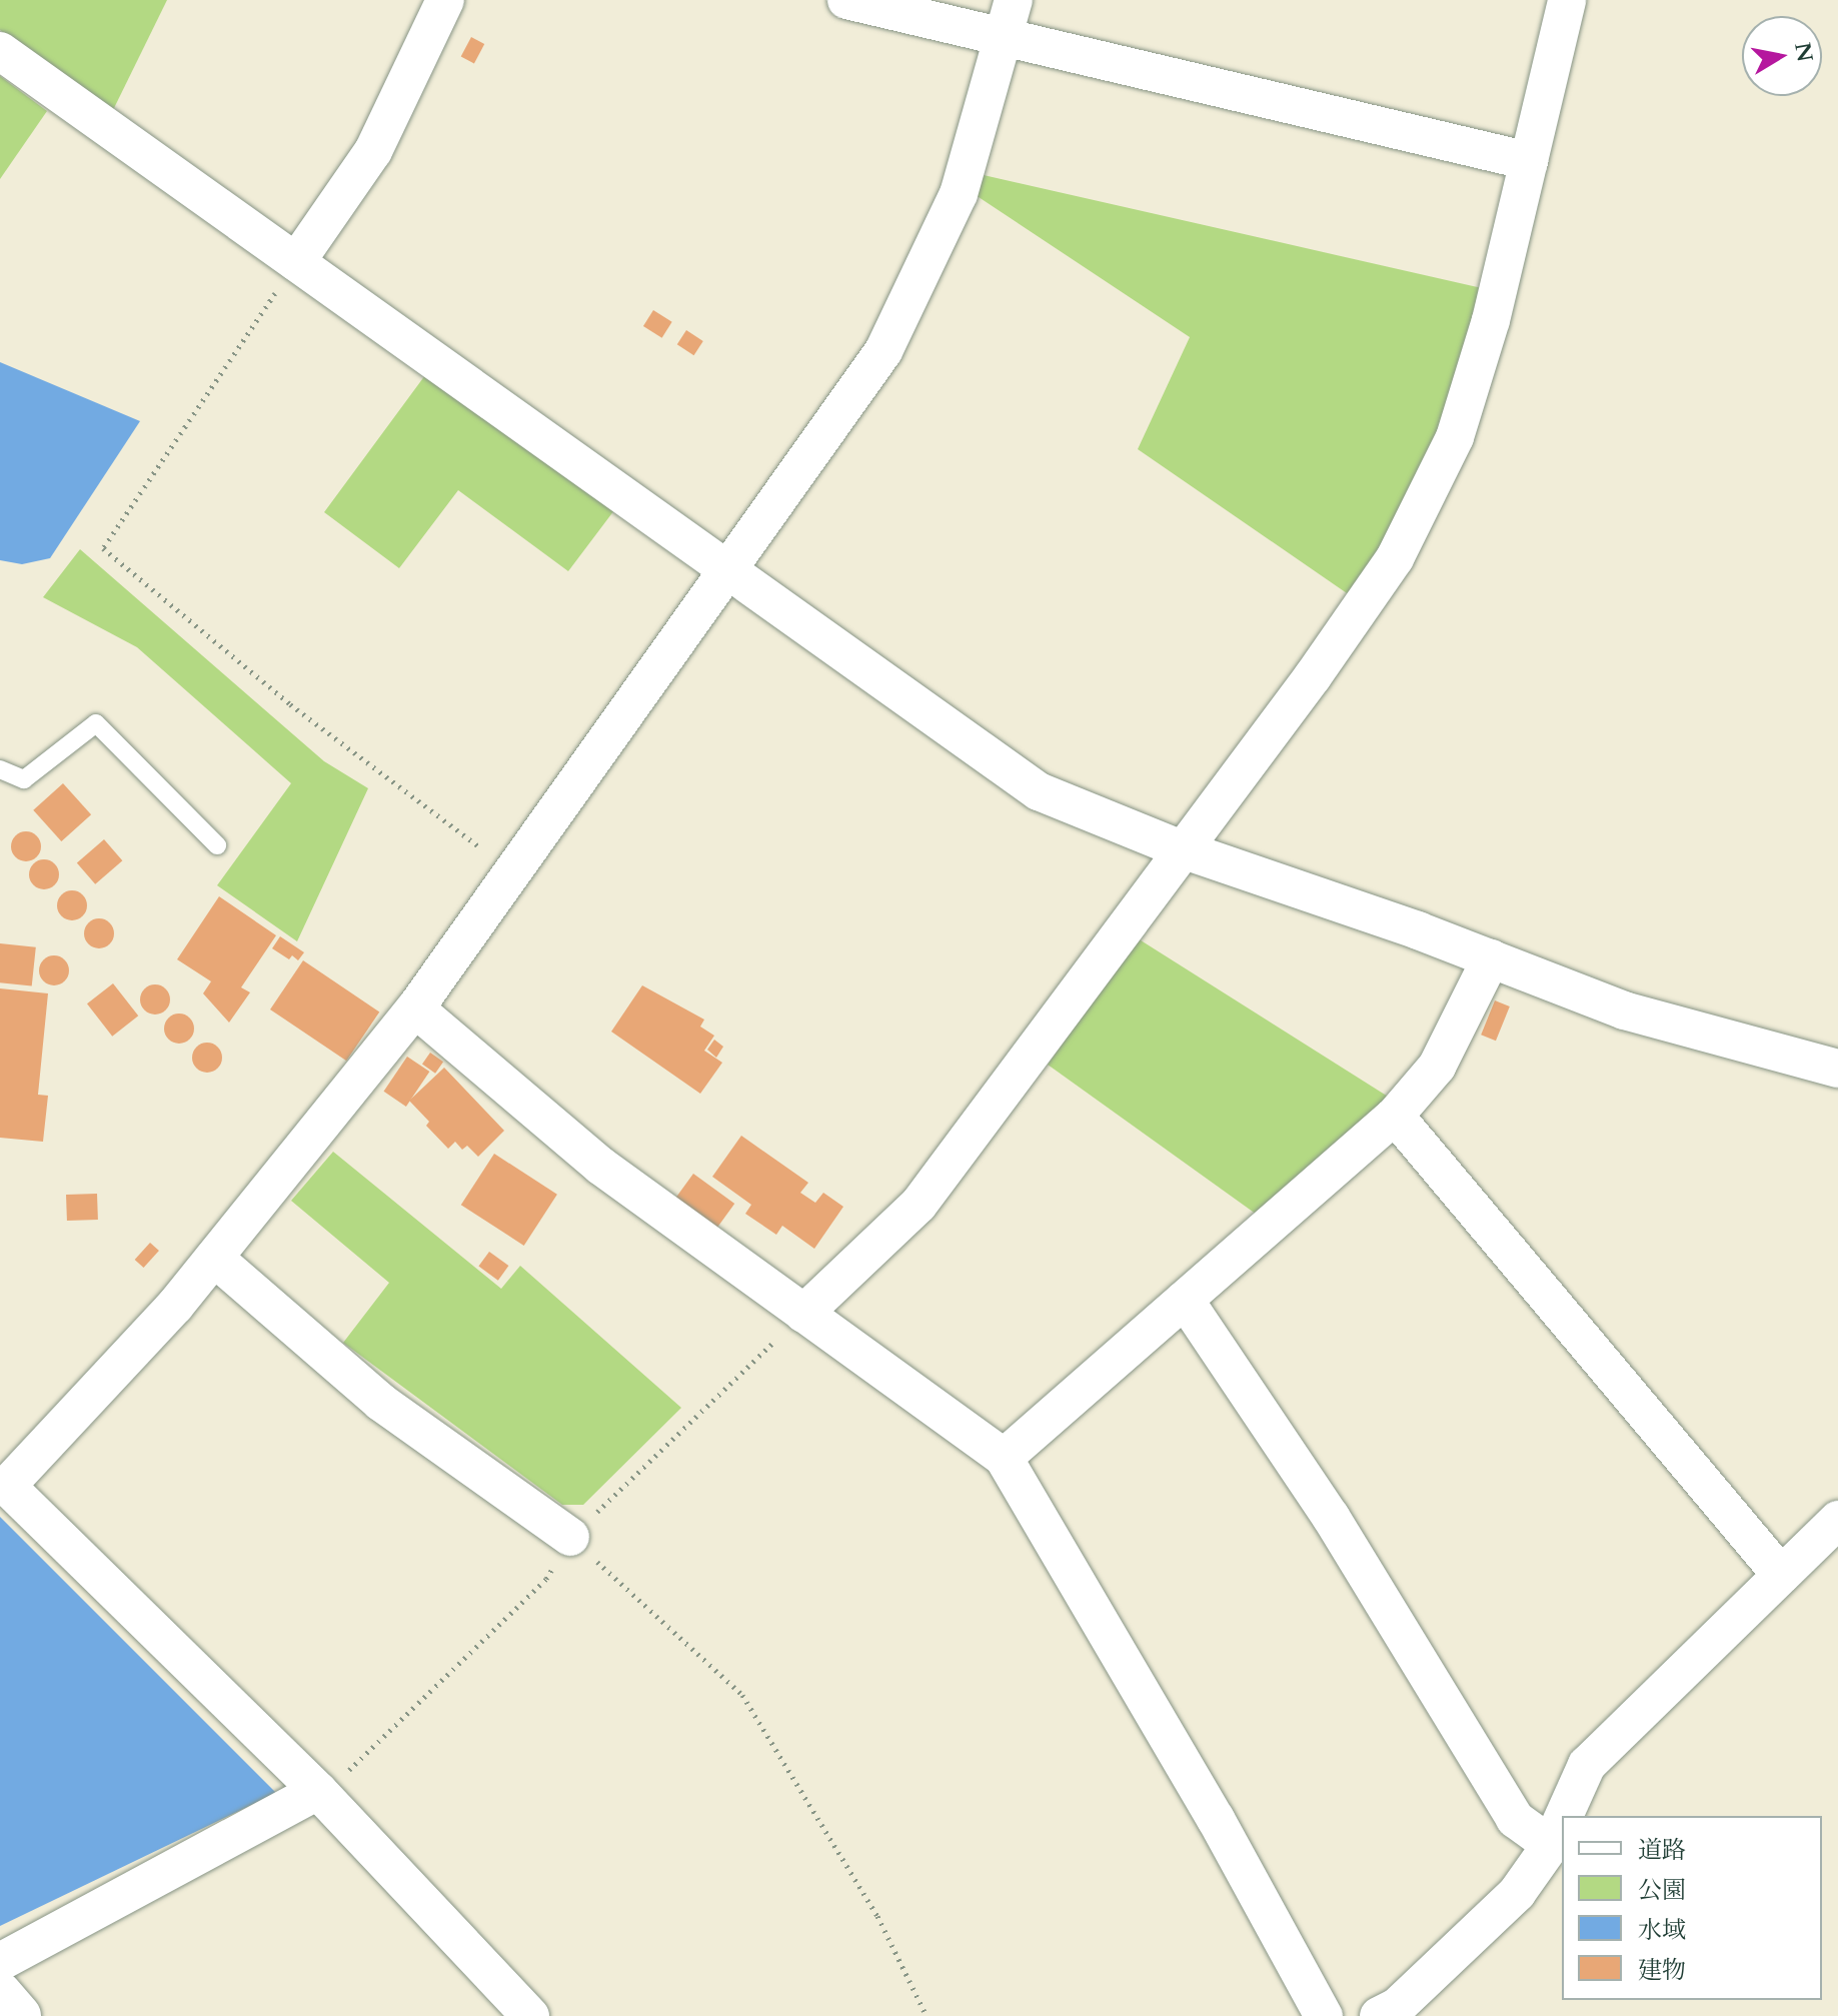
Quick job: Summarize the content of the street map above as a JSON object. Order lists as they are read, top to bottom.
{
  "legend": [
    "道路",
    "公園",
    "水域",
    "建物"
  ],
  "north": "right"
}
